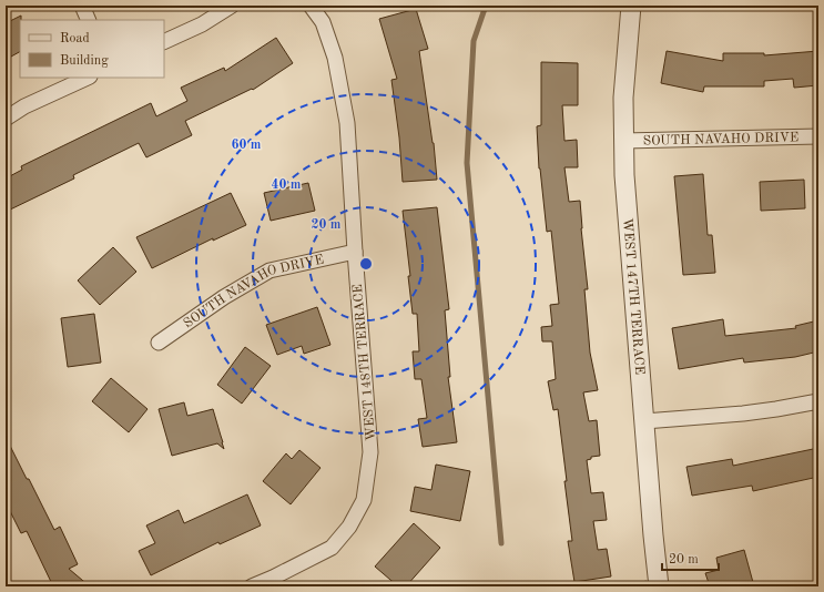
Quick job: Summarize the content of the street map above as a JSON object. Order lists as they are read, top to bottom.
{
  "streets": {
    "street": ["SOUTH NAVAHO DRIVE", "WEST 147TH TERRACE", "WEST 148TH TERRACE"]
  },
  "crossings": [
    ["SOUTH NAVAHO DRIVE", "WEST 147TH TERRACE"],
    ["SOUTH NAVAHO DRIVE", "WEST 148TH TERRACE"]
  ],
  "legend": ["Road", "Building"],
  "scale_bar": "20 m",
  "rings": ["60 m", "40 m", "20 m"]
}
